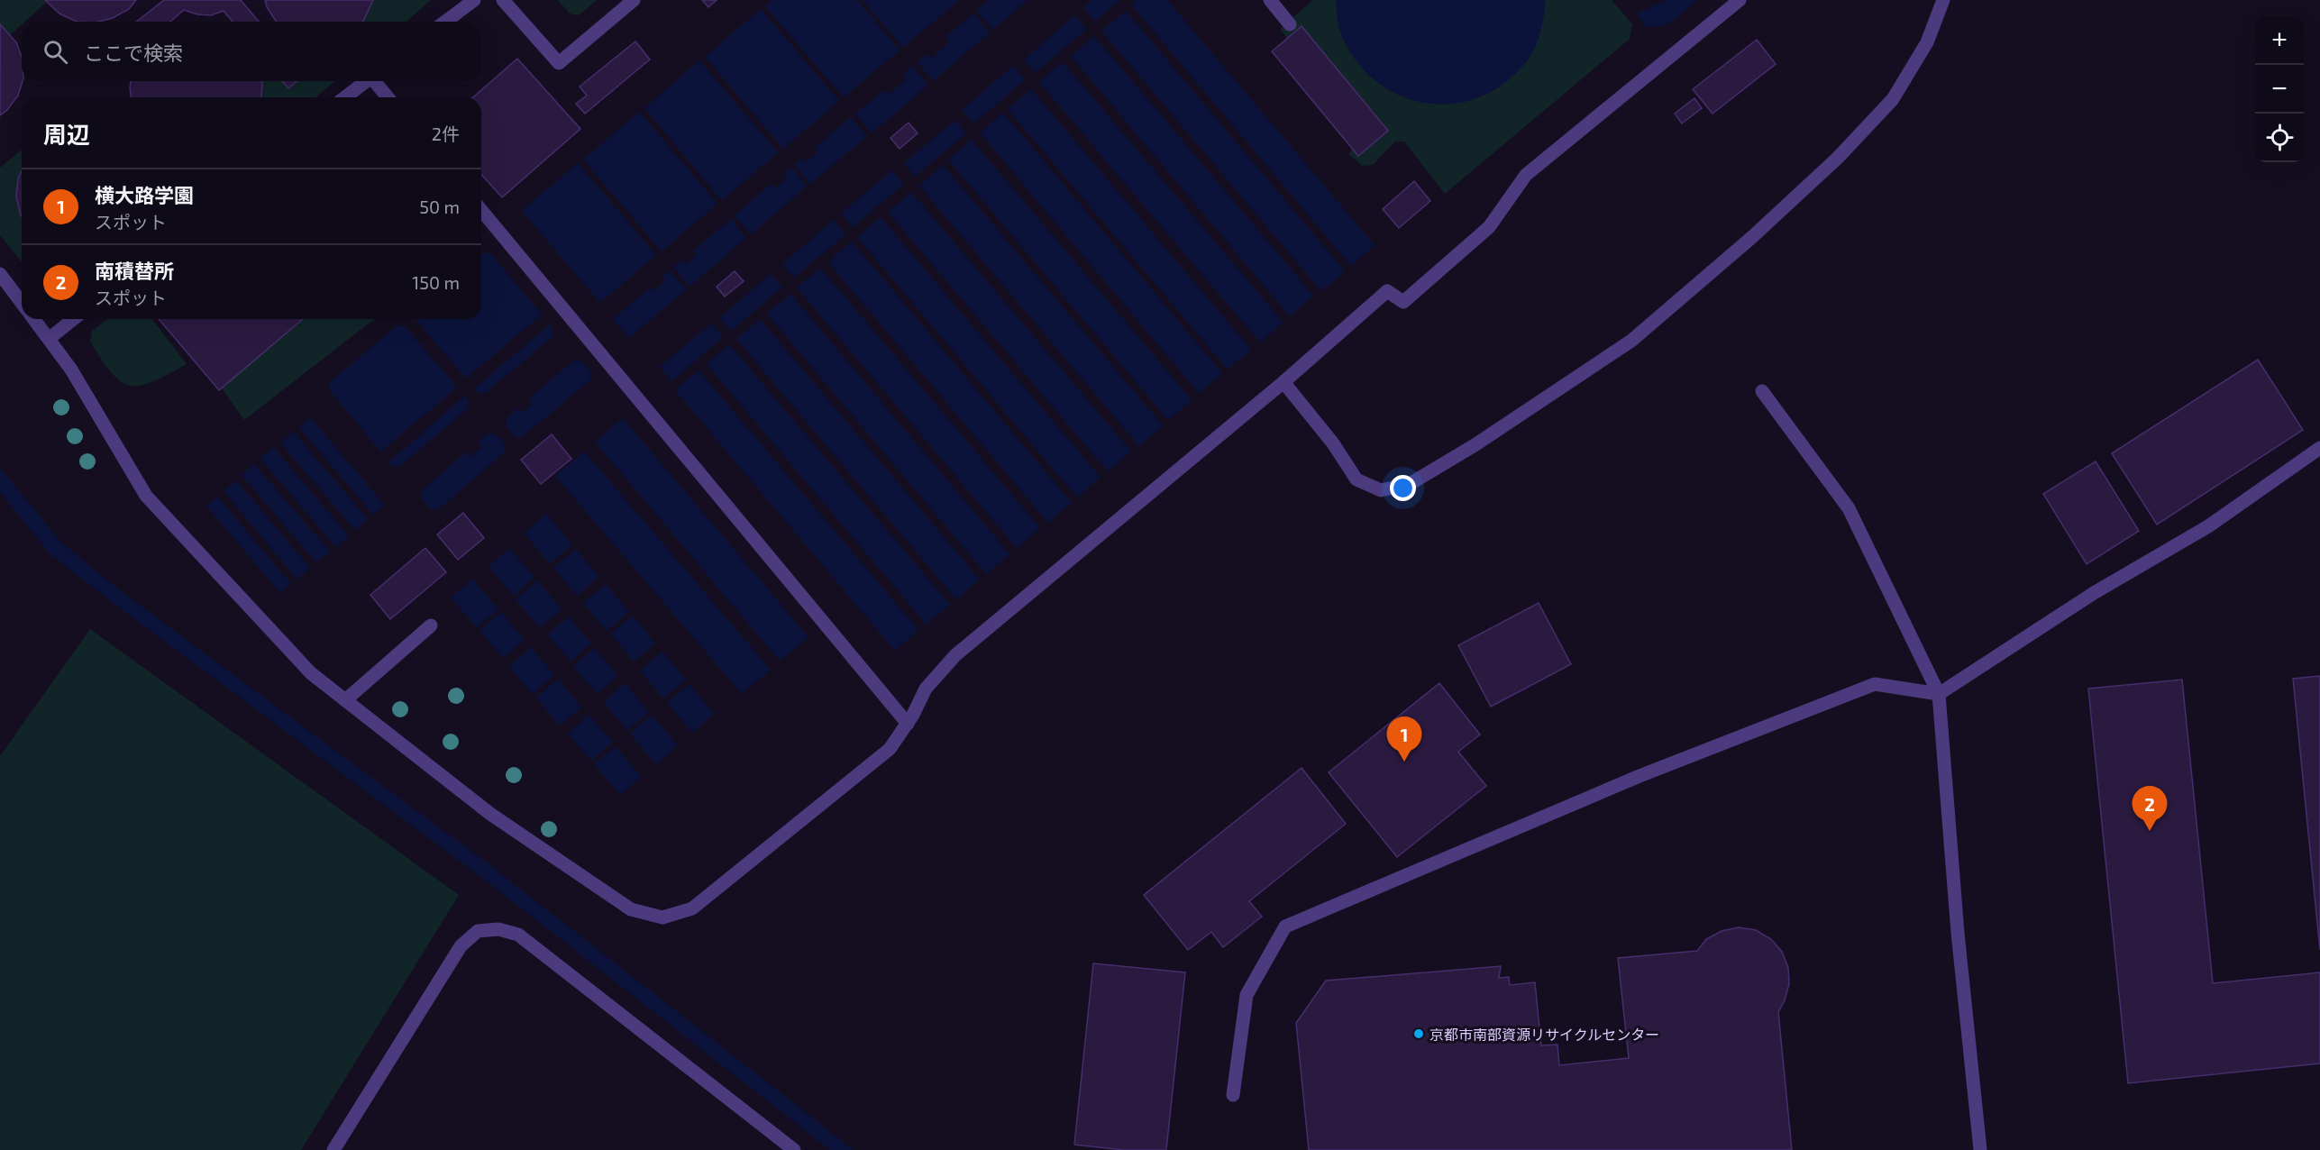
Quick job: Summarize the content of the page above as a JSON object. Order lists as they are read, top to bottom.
{
  "places": ["京都市南部資源リサイクルセンター"],
  "page": {
    "map_buttons": ["+", "−"],
    "search": "ここで検索",
    "heading": ["周辺", "2件"],
    "list": [
      {
        "mark": "1",
        "name": "横大路学園",
        "note": "スポット",
        "value": "50 m"
      },
      {
        "mark": "2",
        "name": "南積替所",
        "note": "スポット",
        "value": "150 m"
      }
    ],
    "pins": ["1", "2"]
  }
}
